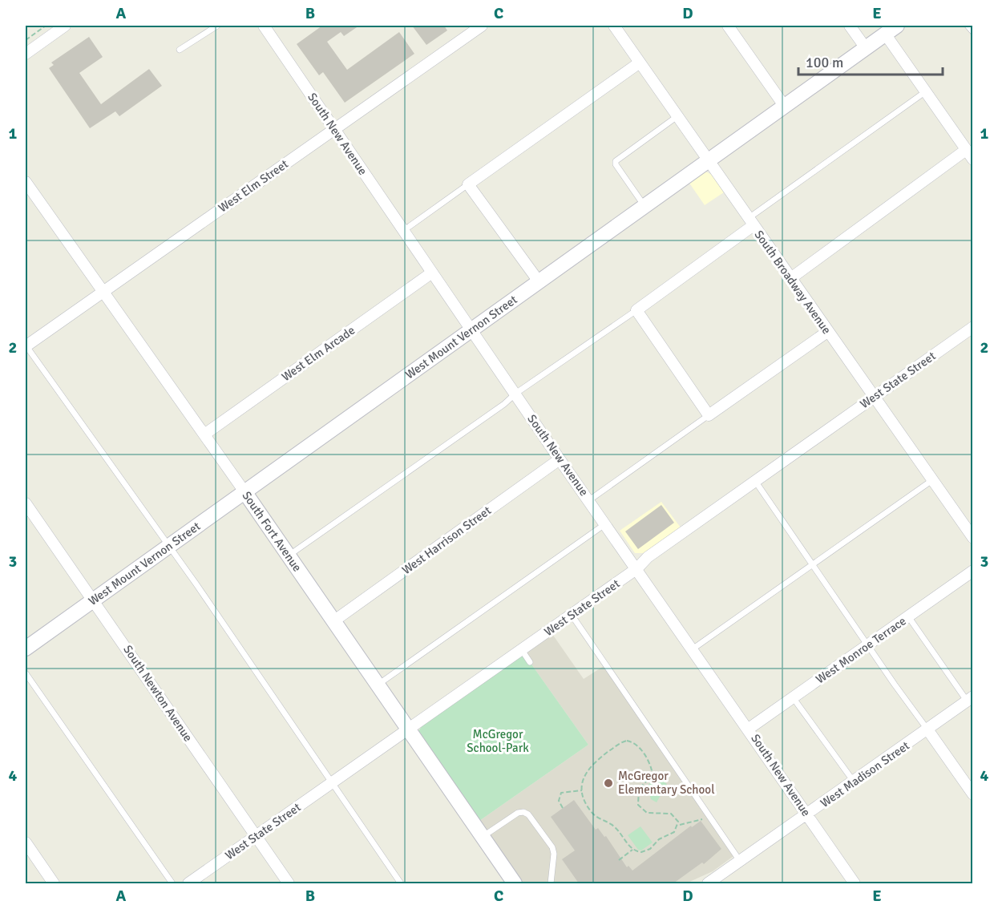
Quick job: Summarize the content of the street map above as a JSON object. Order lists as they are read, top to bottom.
{
  "streets": {
    "street": [
      "South New Avenue",
      "West Elm Street",
      "South Broadway Avenue",
      "West Mount Vernon Street",
      "West Elm Arcade",
      "West State Street",
      "South Fort Avenue",
      "West Harrison Street",
      "West Monroe Terrace",
      "South Newton Avenue",
      "West Madison Street"
    ]
  },
  "crossings": [
    ["South New Avenue", "West Elm Street"],
    ["South New Avenue", "West Mount Vernon Street"],
    ["South New Avenue", "West Elm Arcade"],
    ["South New Avenue", "West State Street"],
    ["South New Avenue", "West Harrison Street"],
    ["South New Avenue", "West Monroe Terrace"],
    ["South New Avenue", "West Madison Street"],
    ["West Elm Street", "South Fort Avenue"],
    ["South Broadway Avenue", "West Mount Vernon Street"],
    ["South Broadway Avenue", "West State Street"],
    ["West Mount Vernon Street", "South Fort Avenue"],
    ["West Mount Vernon Street", "South Newton Avenue"],
    ["West Elm Arcade", "South Fort Avenue"],
    ["West State Street", "South Fort Avenue"],
    ["West State Street", "South Newton Avenue"],
    ["South Fort Avenue", "West Harrison Street"]
  ],
  "parks": ["McGregor School-Park"],
  "places": ["McGregor Elementary School"],
  "scale_bar": "100 m",
  "grid": {
    "columns": [
      "A",
      "B",
      "C",
      "D",
      "E"
    ],
    "rows": [
      "1",
      "2",
      "3",
      "4"
    ]
  }
}
